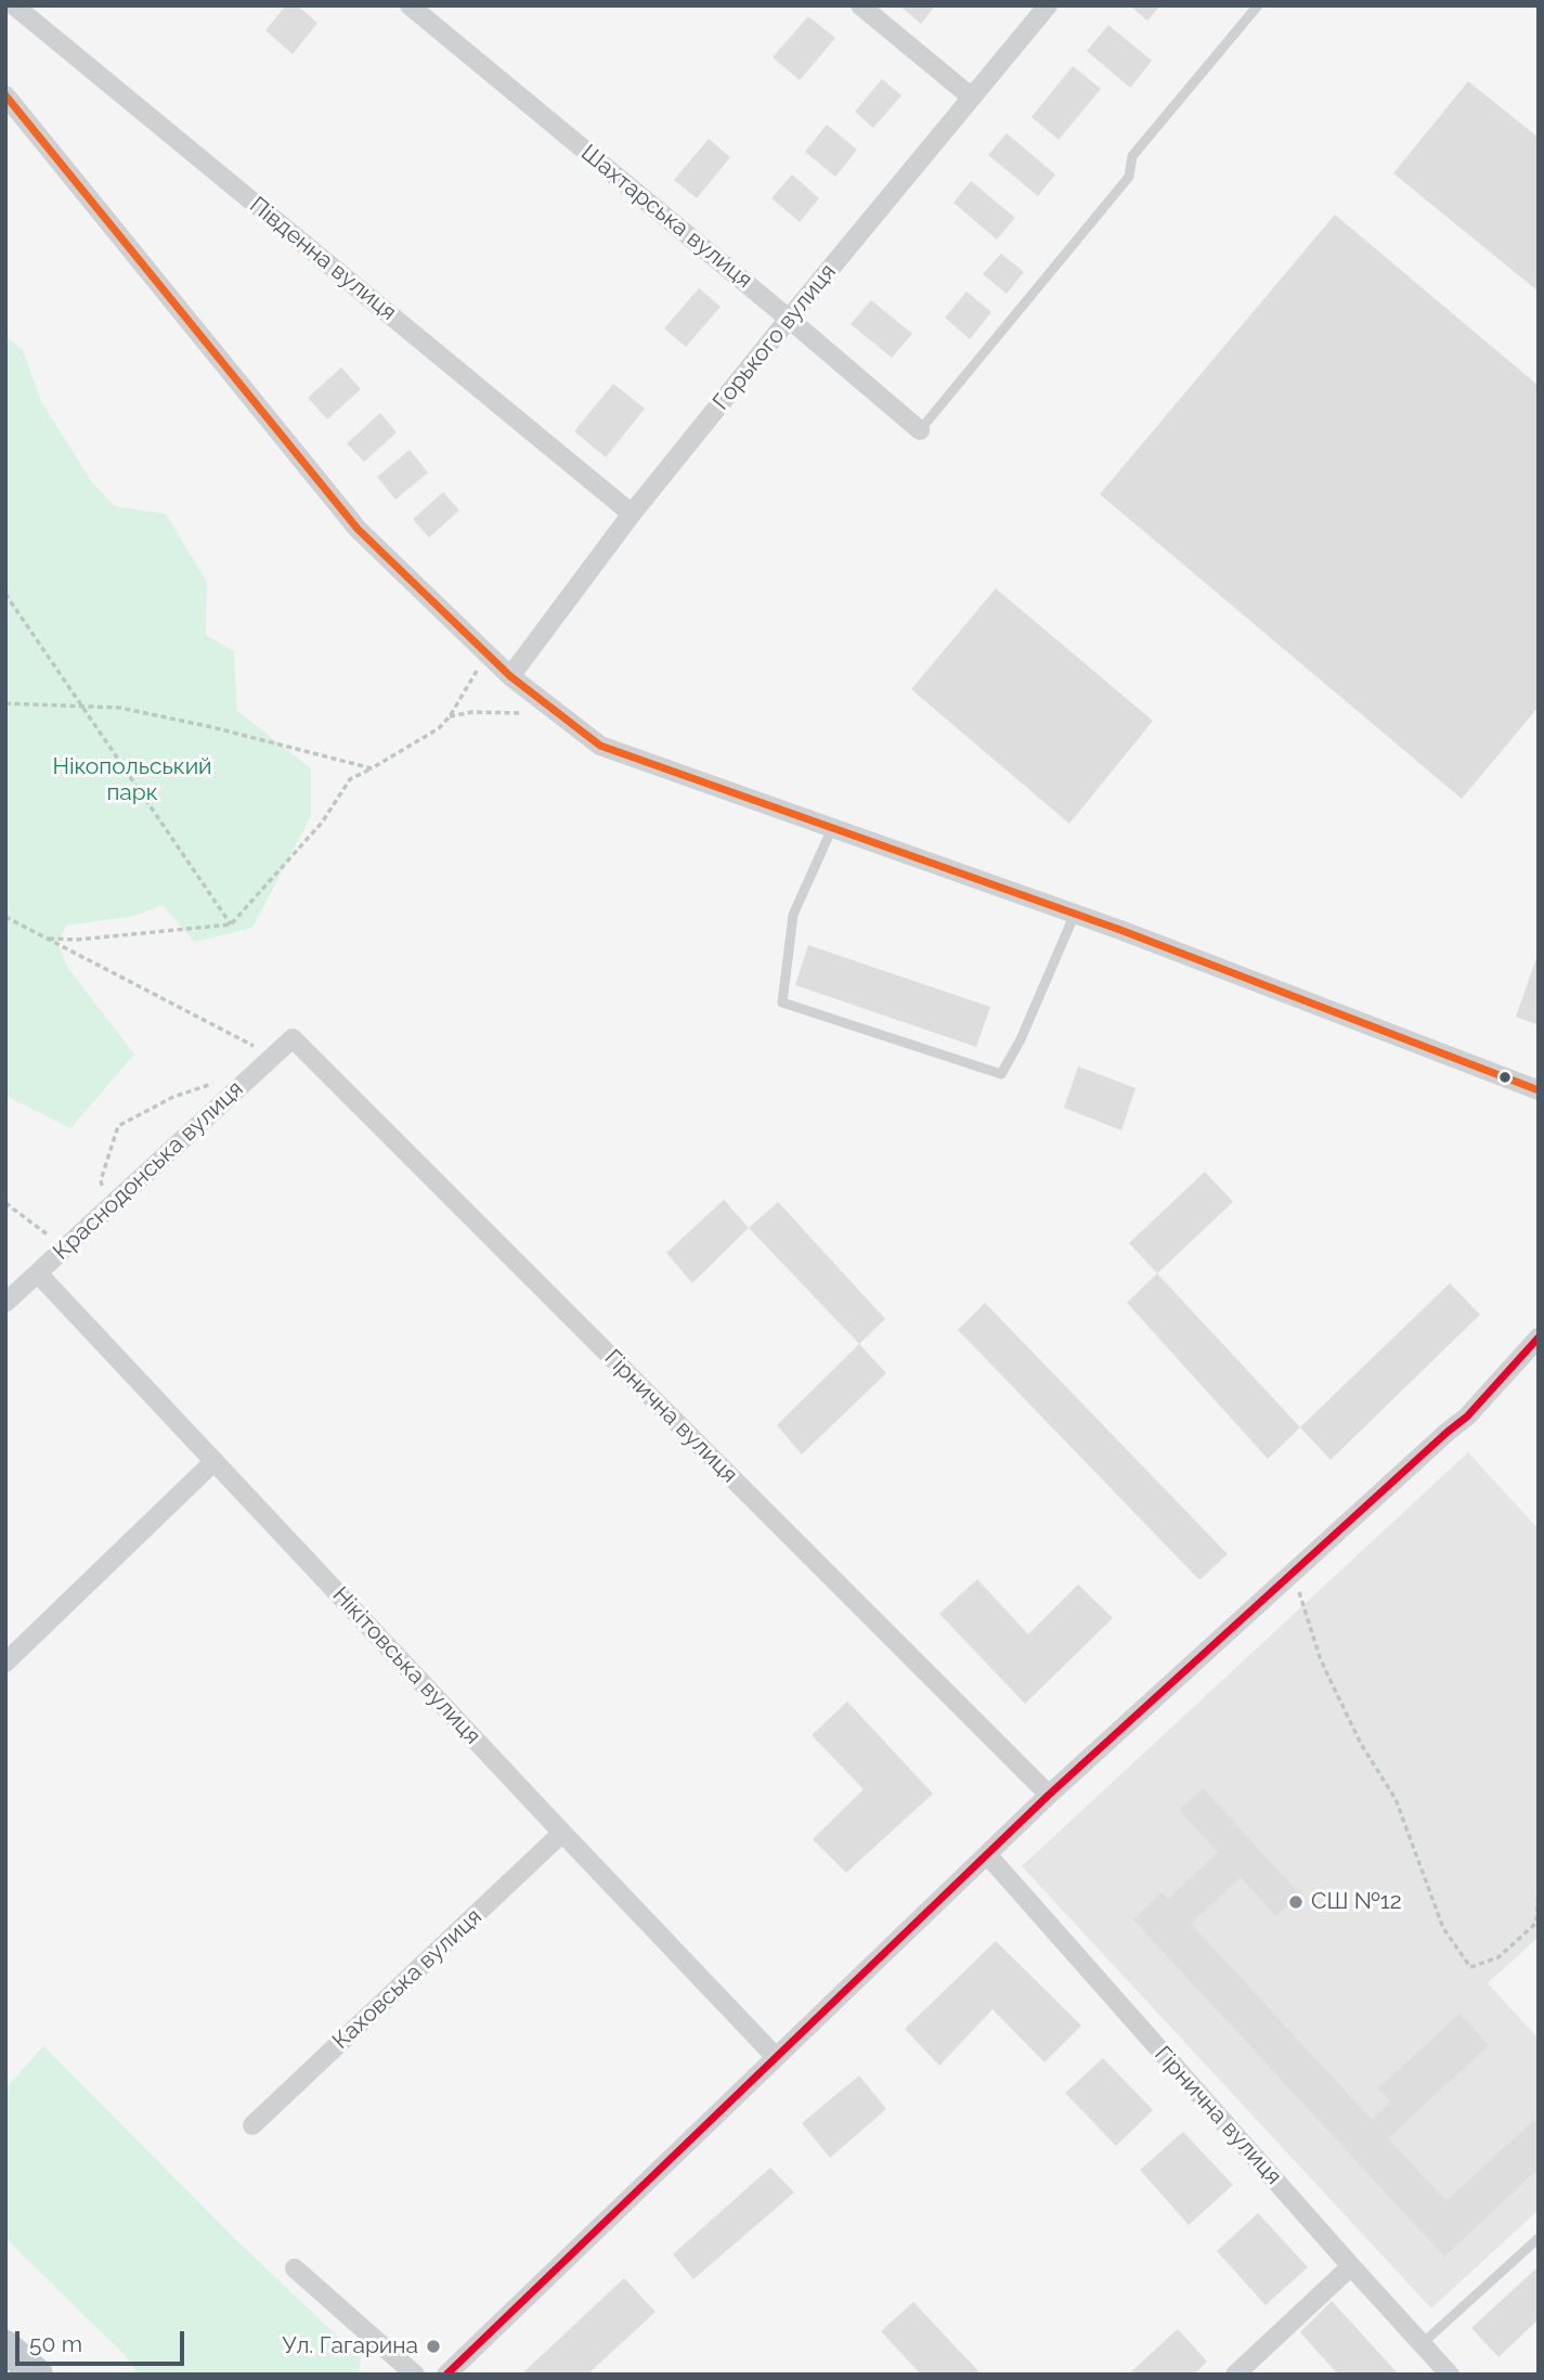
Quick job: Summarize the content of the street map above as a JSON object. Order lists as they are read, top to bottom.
{
  "streets": {
    "street": [
      "Шахтарська вулиця",
      "Південна вулиця",
      "Горького вулиця",
      "Краснодонська вулиця",
      "Гірнична вулиця",
      "Нікітовська вулиця",
      "Каховська вулиця"
    ]
  },
  "crossings": [
    ["Шахтарська вулиця", "Горького вулиця"],
    ["Південна вулиця", "Горького вулиця"],
    ["Краснодонська вулиця", "Гірнична вулиця"],
    ["Краснодонська вулиця", "Нікітовська вулиця"],
    ["Нікітовська вулиця", "Каховська вулиця"]
  ],
  "parks": ["Нікопольський парк"],
  "places": ["СШ №12", "Ул. Гагарина"],
  "scale_bar": "50 m"
}
